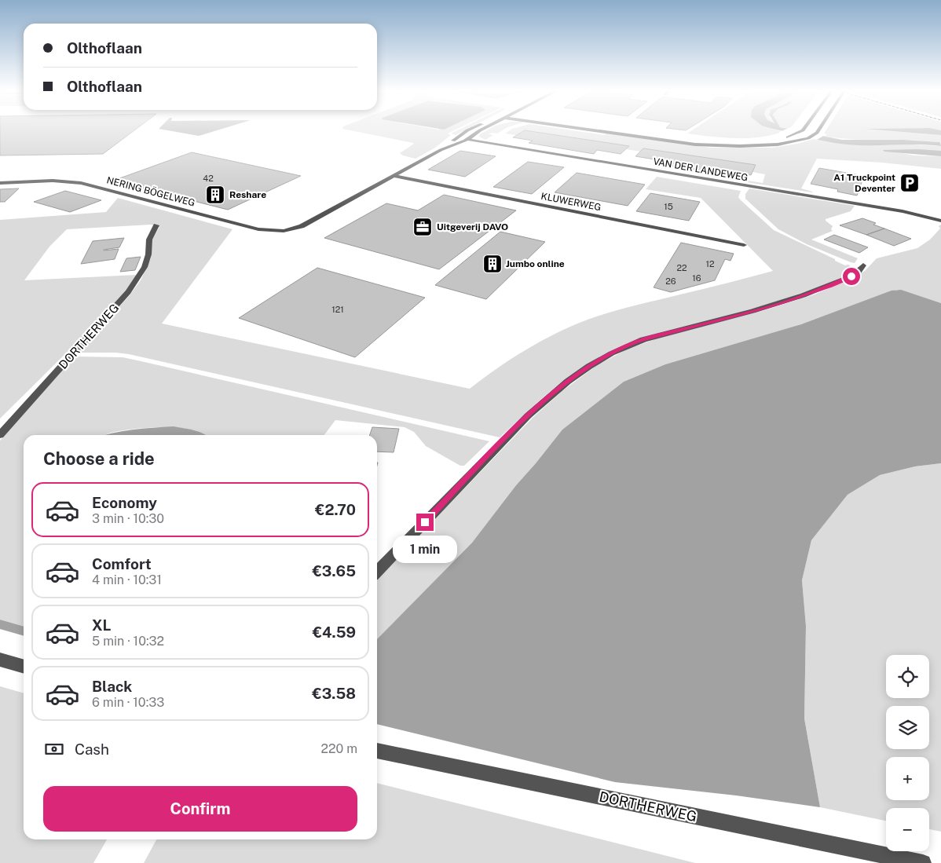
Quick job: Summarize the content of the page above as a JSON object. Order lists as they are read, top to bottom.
{
  "streets": {
    "street": [
      "VAN DER LANDEWEG",
      "NERING BÖGELWEG",
      "KLUWERWEG",
      "DORTHERWEG"
    ]
  },
  "crossings": [
    ["VAN DER LANDEWEG", "NERING BÖGELWEG"],
    ["NERING BÖGELWEG", "KLUWERWEG"]
  ],
  "places": {
    "parking": ["A1 Truckpoint Deventer"],
    "building": ["Reshare", "Jumbo online"],
    "office": ["Uitgeverij DAVO"]
  },
  "house_numbers": [
    "42",
    "15",
    "12",
    "22",
    "16",
    "26",
    "121"
  ],
  "page": {
    "banner": ["Olthoflaan", "Olthoflaan"],
    "heading": "Choose a ride",
    "list": [
      {
        "name": "Economy",
        "note": "3 min · 10:30",
        "value": "€2.70"
      },
      {
        "name": "Comfort",
        "note": "4 min · 10:31",
        "value": "€3.65"
      },
      {
        "name": "XL",
        "note": "5 min · 10:32",
        "value": "€4.59"
      },
      {
        "name": "Black",
        "note": "6 min · 10:33",
        "value": "€3.58"
      }
    ],
    "bubble": "1 min",
    "map_buttons": ["+", "−"],
    "pay": ["Cash", "220 m"],
    "buttons": "Confirm"
  }
}
